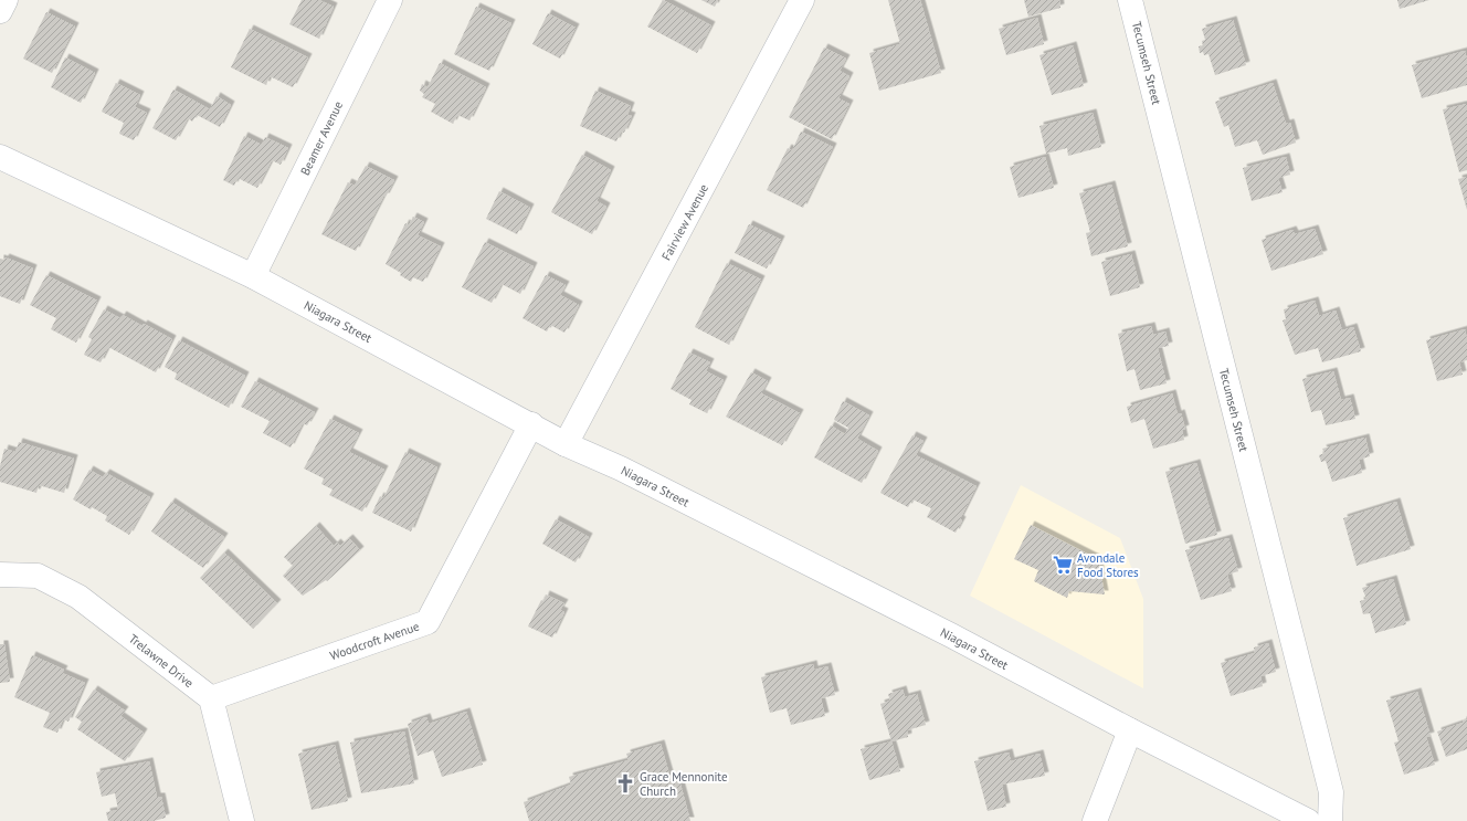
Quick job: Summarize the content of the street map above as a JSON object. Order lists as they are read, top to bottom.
{
  "streets": {
    "street": [
      "Tecumseh Street",
      "Beamer Avenue",
      "Fairview Avenue",
      "Niagara Street",
      "Woodcroft Avenue",
      "Trelawne Drive"
    ]
  },
  "crossings": [
    ["Beamer Avenue", "Niagara Street"],
    ["Fairview Avenue", "Niagara Street"],
    ["Niagara Street", "Woodcroft Avenue"],
    ["Woodcroft Avenue", "Trelawne Drive"]
  ],
  "places": {
    "supermarket": ["Avondale Food Stores"],
    "church": ["Grace Mennonite Church"]
  }
}
